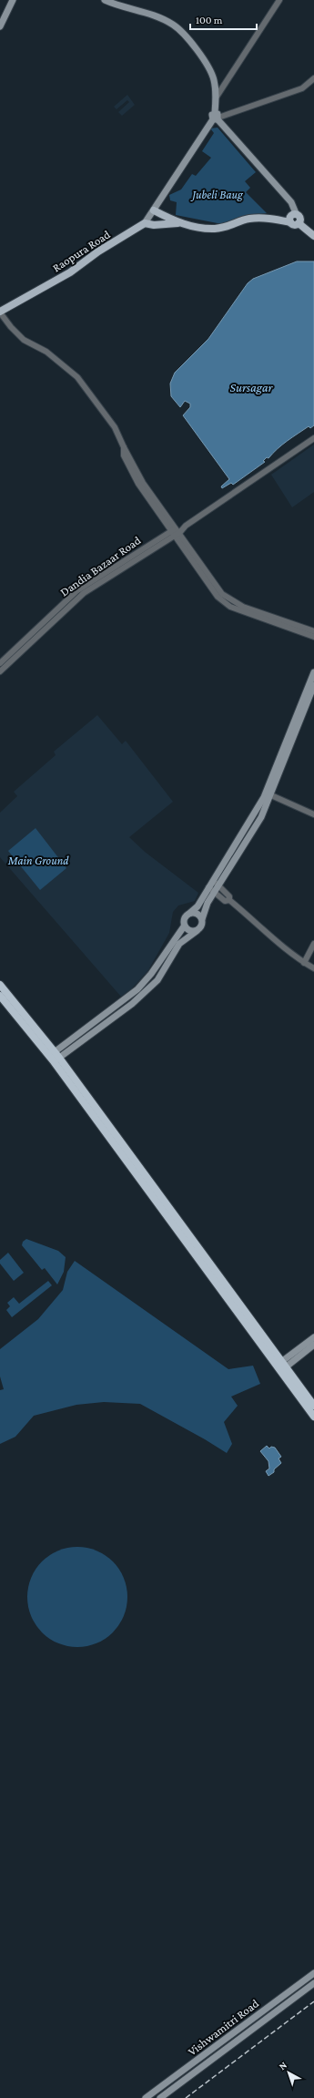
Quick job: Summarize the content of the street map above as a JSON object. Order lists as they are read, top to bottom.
{
  "streets": {
    "main road": ["Raopura Road", "Vishwamitri Road"],
    "street": ["Dandia Bazaar Road"]
  },
  "water": ["Sursagar"],
  "parks": ["Jubeli Baug", "Main Ground"],
  "scale_bar": "100 m",
  "north": "top left"
}
